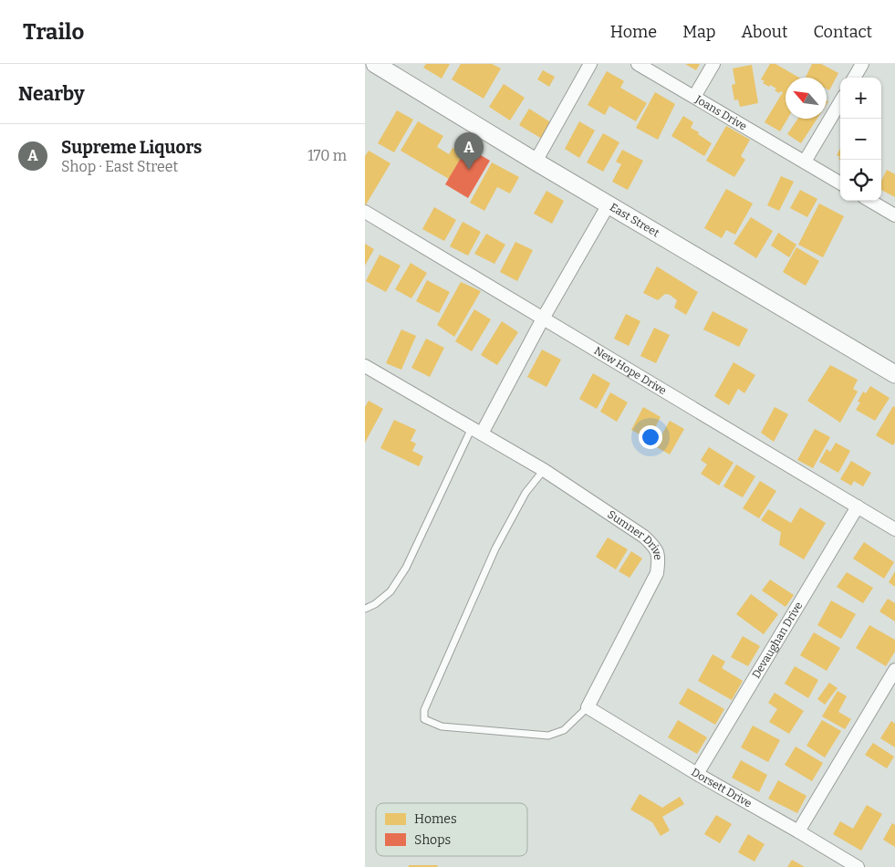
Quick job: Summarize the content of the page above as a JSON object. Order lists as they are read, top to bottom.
{
  "streets": {
    "main road": ["East Street"],
    "street": [
      "Joans Drive",
      "New Hope Drive",
      "Sumner Drive",
      "Devaughan Drive",
      "Dorsett Drive"
    ]
  },
  "crossings": [
    ["New Hope Drive", "Devaughan Drive"],
    ["Sumner Drive", "Dorsett Drive"],
    ["Devaughan Drive", "Dorsett Drive"]
  ],
  "legend": ["Homes", "Shops"],
  "north": "top left",
  "page": {
    "header": "Trailo",
    "nav": [
      "Home",
      "Map",
      "About",
      "Contact"
    ],
    "heading": "Nearby",
    "map_buttons": ["+", "−"],
    "list": [
      {
        "mark": "A",
        "name": "Supreme Liquors",
        "note": "Shop · East Street",
        "value": "170 m"
      }
    ],
    "pins": "A"
  }
}
